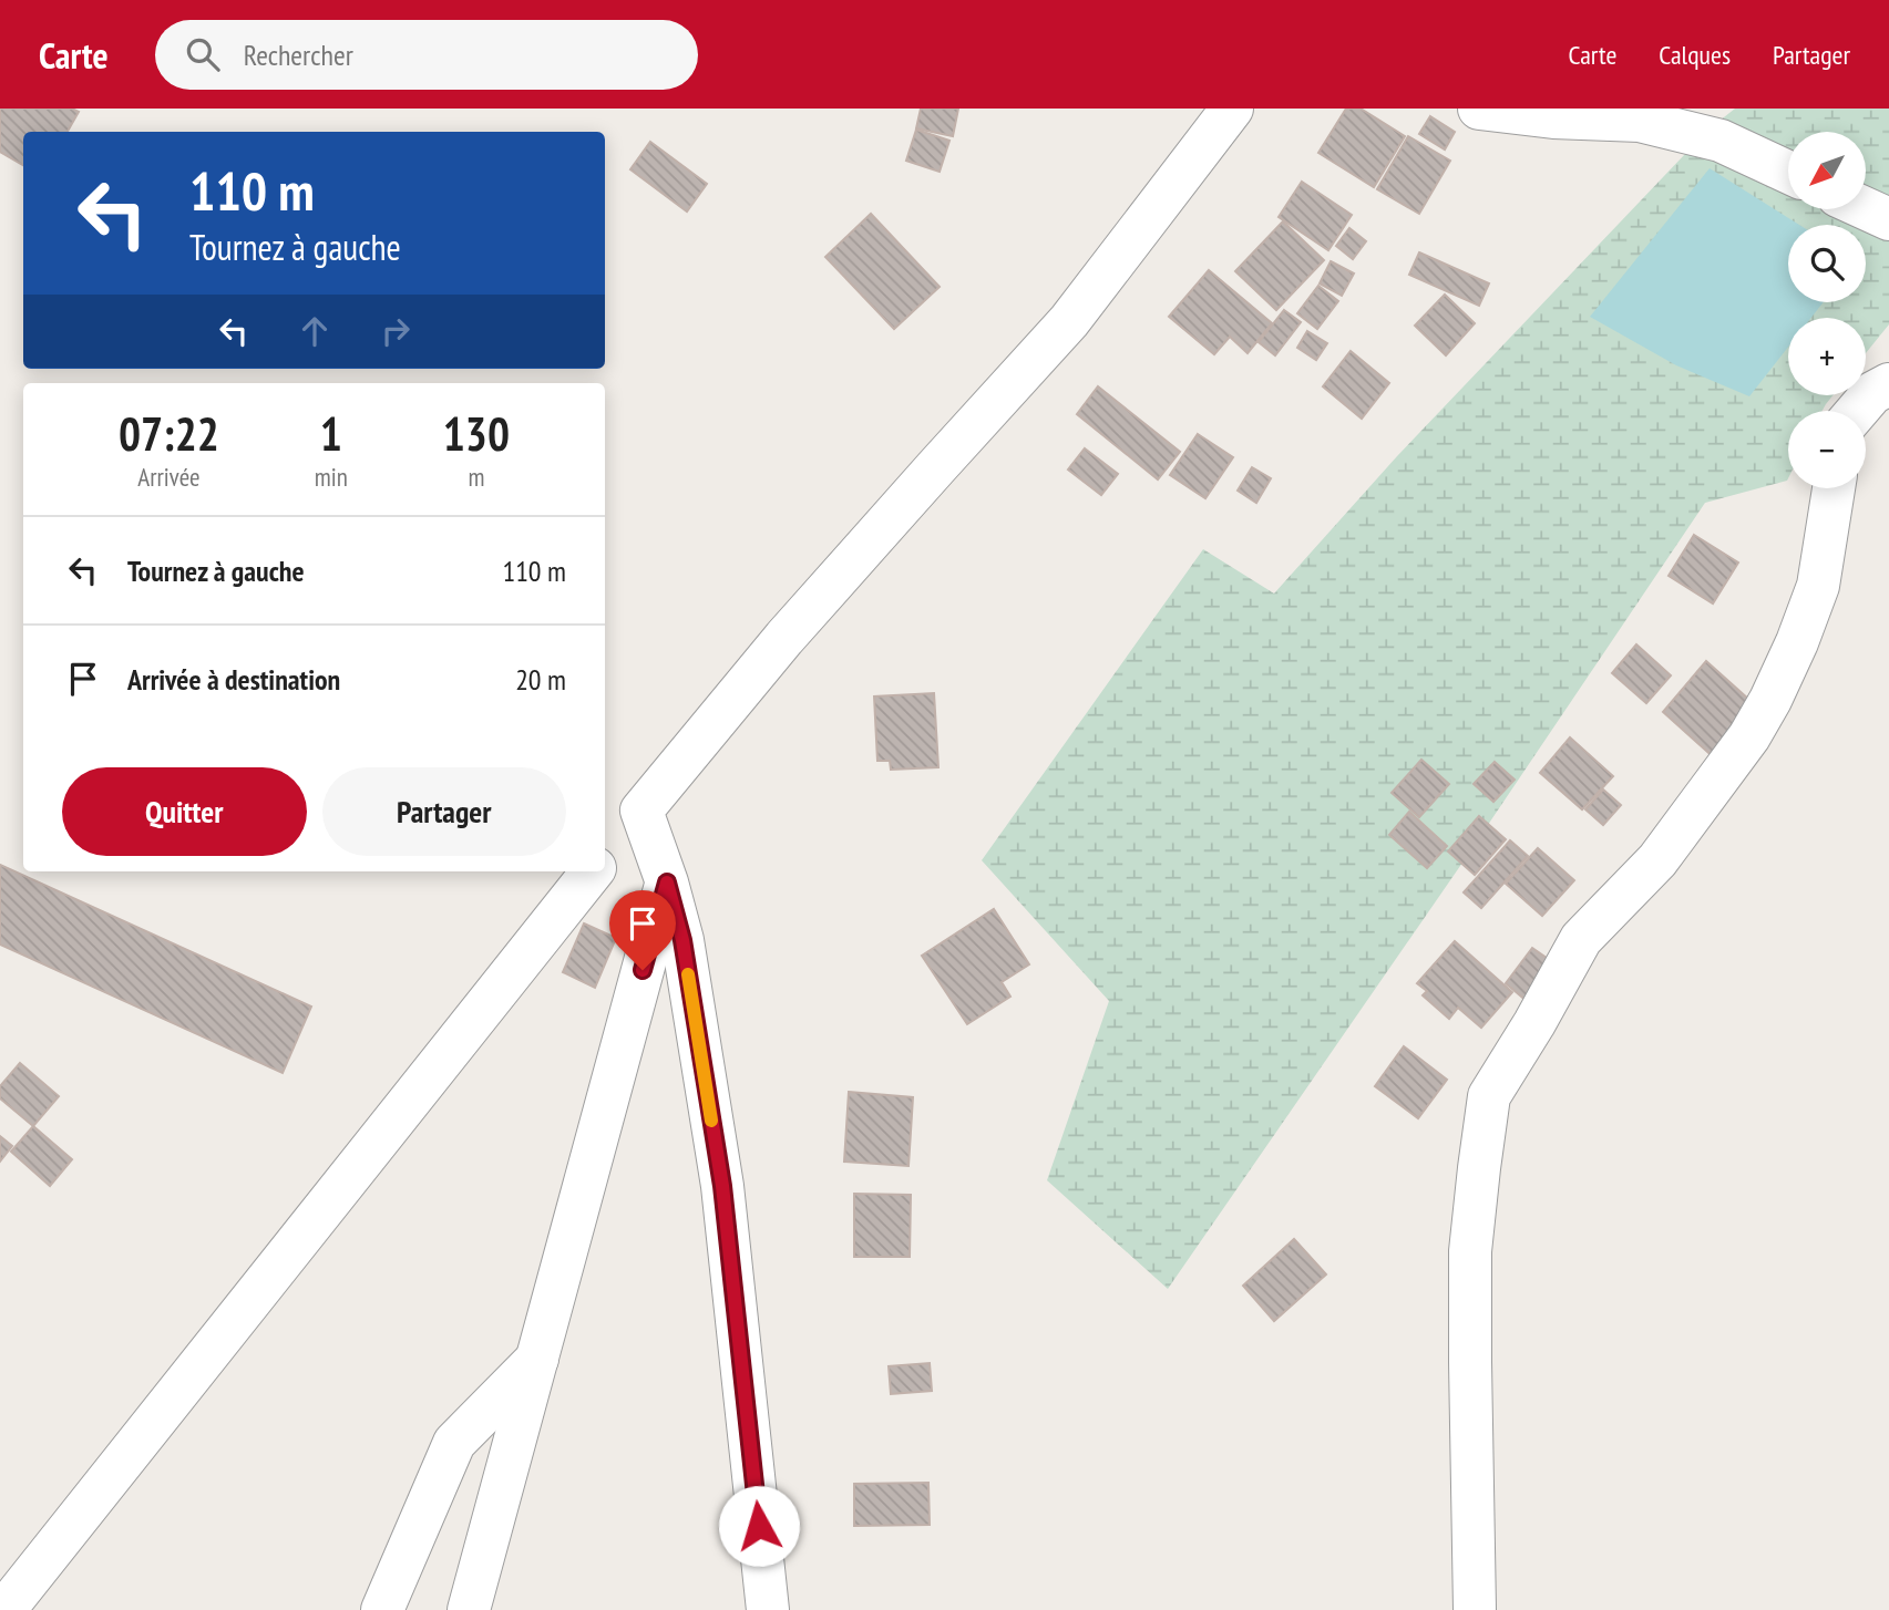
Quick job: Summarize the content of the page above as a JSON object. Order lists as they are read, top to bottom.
{
  "north": "bottom left",
  "page": {
    "header": "Carte",
    "search": "Rechercher",
    "nav": ["Carte", "Calques", "Partager"],
    "map_buttons": ["+", "−"],
    "turn": ["110 m", "Tournez à gauche"],
    "eta": [
      "07:22",
      "Arrivée",
      "1",
      "min",
      "130",
      "m"
    ],
    "list": [
      {
        "name": "Tournez à gauche",
        "value": "110 m"
      },
      {
        "name": "Arrivée à destination",
        "value": "20 m"
      }
    ],
    "buttons": ["Quitter", "Partager"]
  }
}
